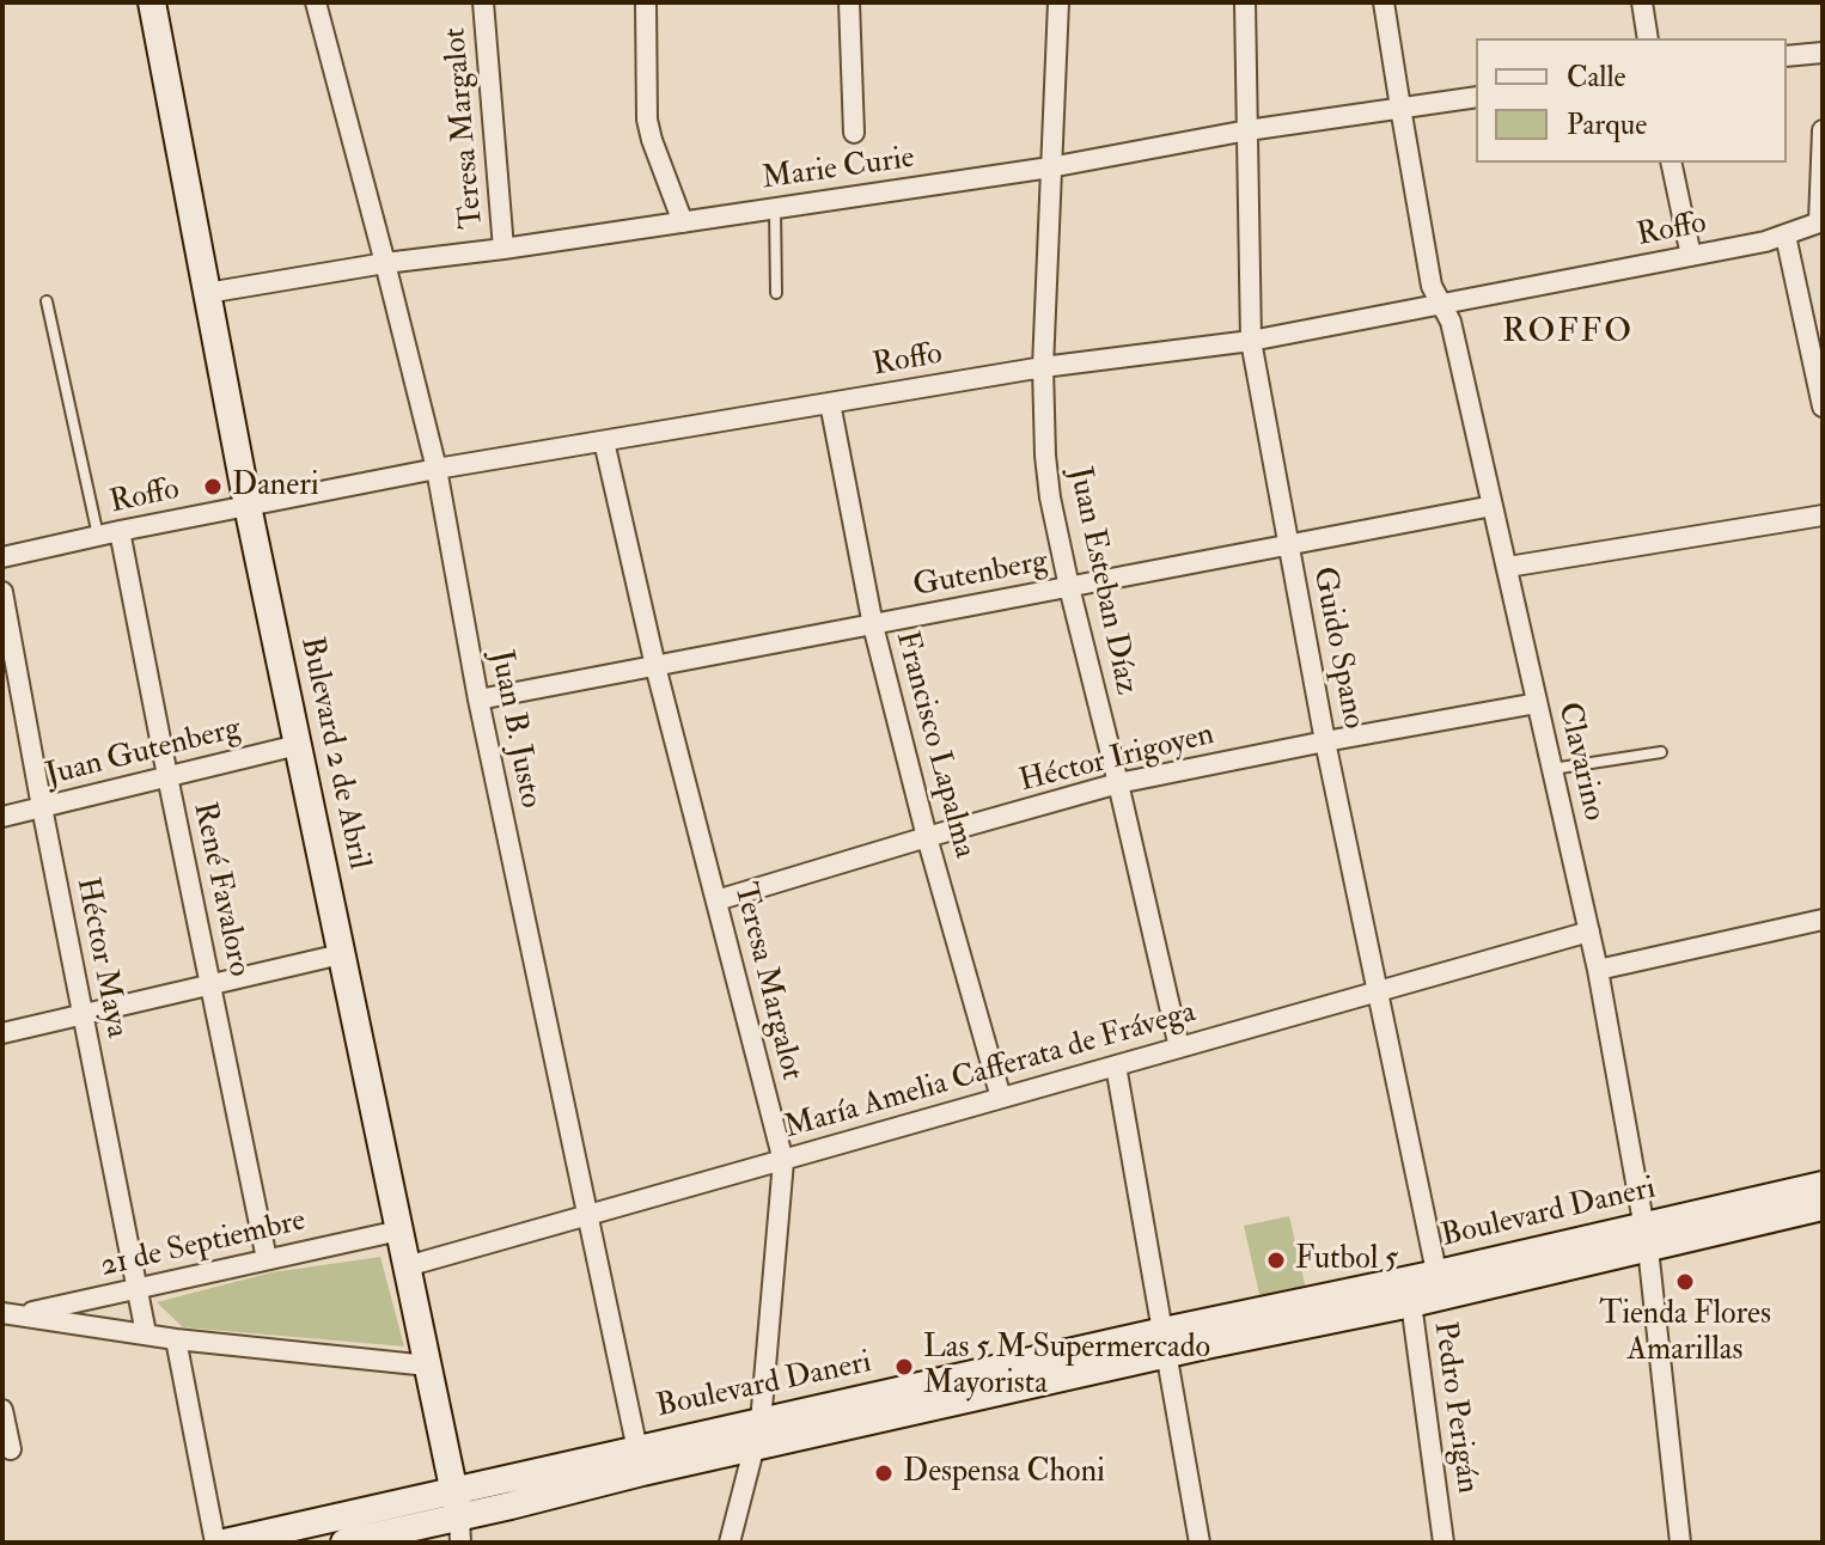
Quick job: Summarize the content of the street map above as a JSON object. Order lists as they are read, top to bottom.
{
  "streets": {
    "main road": ["Bulevard 2 de Abril", "Boulevard Daneri"],
    "street": [
      "Teresa Margalot",
      "Marie Curie",
      "Roffo",
      "Gutenberg",
      "Juan Esteban Díaz",
      "Guido Spano",
      "Juan B. Justo",
      "Francisco Lapalma",
      "Juan Gutenberg",
      "Héctor Irigoyen",
      "Clavarino",
      "René Favaloro",
      "Héctor Maya",
      "María Amelia Cafferata de Frávega",
      "21 de Septiembre",
      "Pedro Perigán"
    ]
  },
  "crossings": [
    ["Teresa Margalot", "Marie Curie"],
    ["Teresa Margalot", "Roffo"],
    ["Teresa Margalot", "Gutenberg"],
    ["Teresa Margalot", "Héctor Irigoyen"],
    ["Teresa Margalot", "María Amelia Cafferata de Frávega"],
    ["Teresa Margalot", "Boulevard Daneri"],
    ["Marie Curie", "Juan Esteban Díaz"],
    ["Marie Curie", "Guido Spano"],
    ["Marie Curie", "Juan B. Justo"],
    ["Marie Curie", "Bulevard 2 de Abril"],
    ["Marie Curie", "Clavarino"],
    ["Roffo", "Juan Esteban Díaz"],
    ["Roffo", "Guido Spano"],
    ["Roffo", "Juan B. Justo"],
    ["Roffo", "Francisco Lapalma"],
    ["Roffo", "Bulevard 2 de Abril"],
    ["Roffo", "Clavarino"],
    ["Roffo", "René Favaloro"],
    ["Gutenberg", "Juan Esteban Díaz"],
    ["Gutenberg", "Guido Spano"],
    ["Gutenberg", "Juan B. Justo"],
    ["Gutenberg", "Francisco Lapalma"],
    ["Gutenberg", "Clavarino"],
    ["Juan Esteban Díaz", "Héctor Irigoyen"],
    ["Juan Esteban Díaz", "María Amelia Cafferata de Frávega"],
    ["Guido Spano", "Héctor Irigoyen"],
    ["Guido Spano", "María Amelia Cafferata de Frávega"],
    ["Guido Spano", "Boulevard Daneri"],
    ["Juan B. Justo", "María Amelia Cafferata de Frávega"],
    ["Juan B. Justo", "Boulevard Daneri"],
    ["Francisco Lapalma", "Héctor Irigoyen"],
    ["Francisco Lapalma", "María Amelia Cafferata de Frávega"],
    ["Juan Gutenberg", "Bulevard 2 de Abril"],
    ["Juan Gutenberg", "René Favaloro"],
    ["Juan Gutenberg", "Héctor Maya"],
    ["Bulevard 2 de Abril", "María Amelia Cafferata de Frávega"],
    ["Bulevard 2 de Abril", "Boulevard Daneri"],
    ["Bulevard 2 de Abril", "21 de Septiembre"],
    ["Héctor Irigoyen", "Clavarino"],
    ["Clavarino", "María Amelia Cafferata de Frávega"],
    ["Clavarino", "Boulevard Daneri"],
    ["René Favaloro", "21 de Septiembre"],
    ["Héctor Maya", "21 de Septiembre"],
    ["Boulevard Daneri", "Pedro Perigán"]
  ],
  "districts": ["ROFFO"],
  "places": [
    "Daneri",
    "Futbol 5",
    "Tienda Flores Amarillas",
    "Las 5 M Supermercado Mayorista",
    "Despensa Choni"
  ],
  "legend": ["Calle", "Parque"]
}
